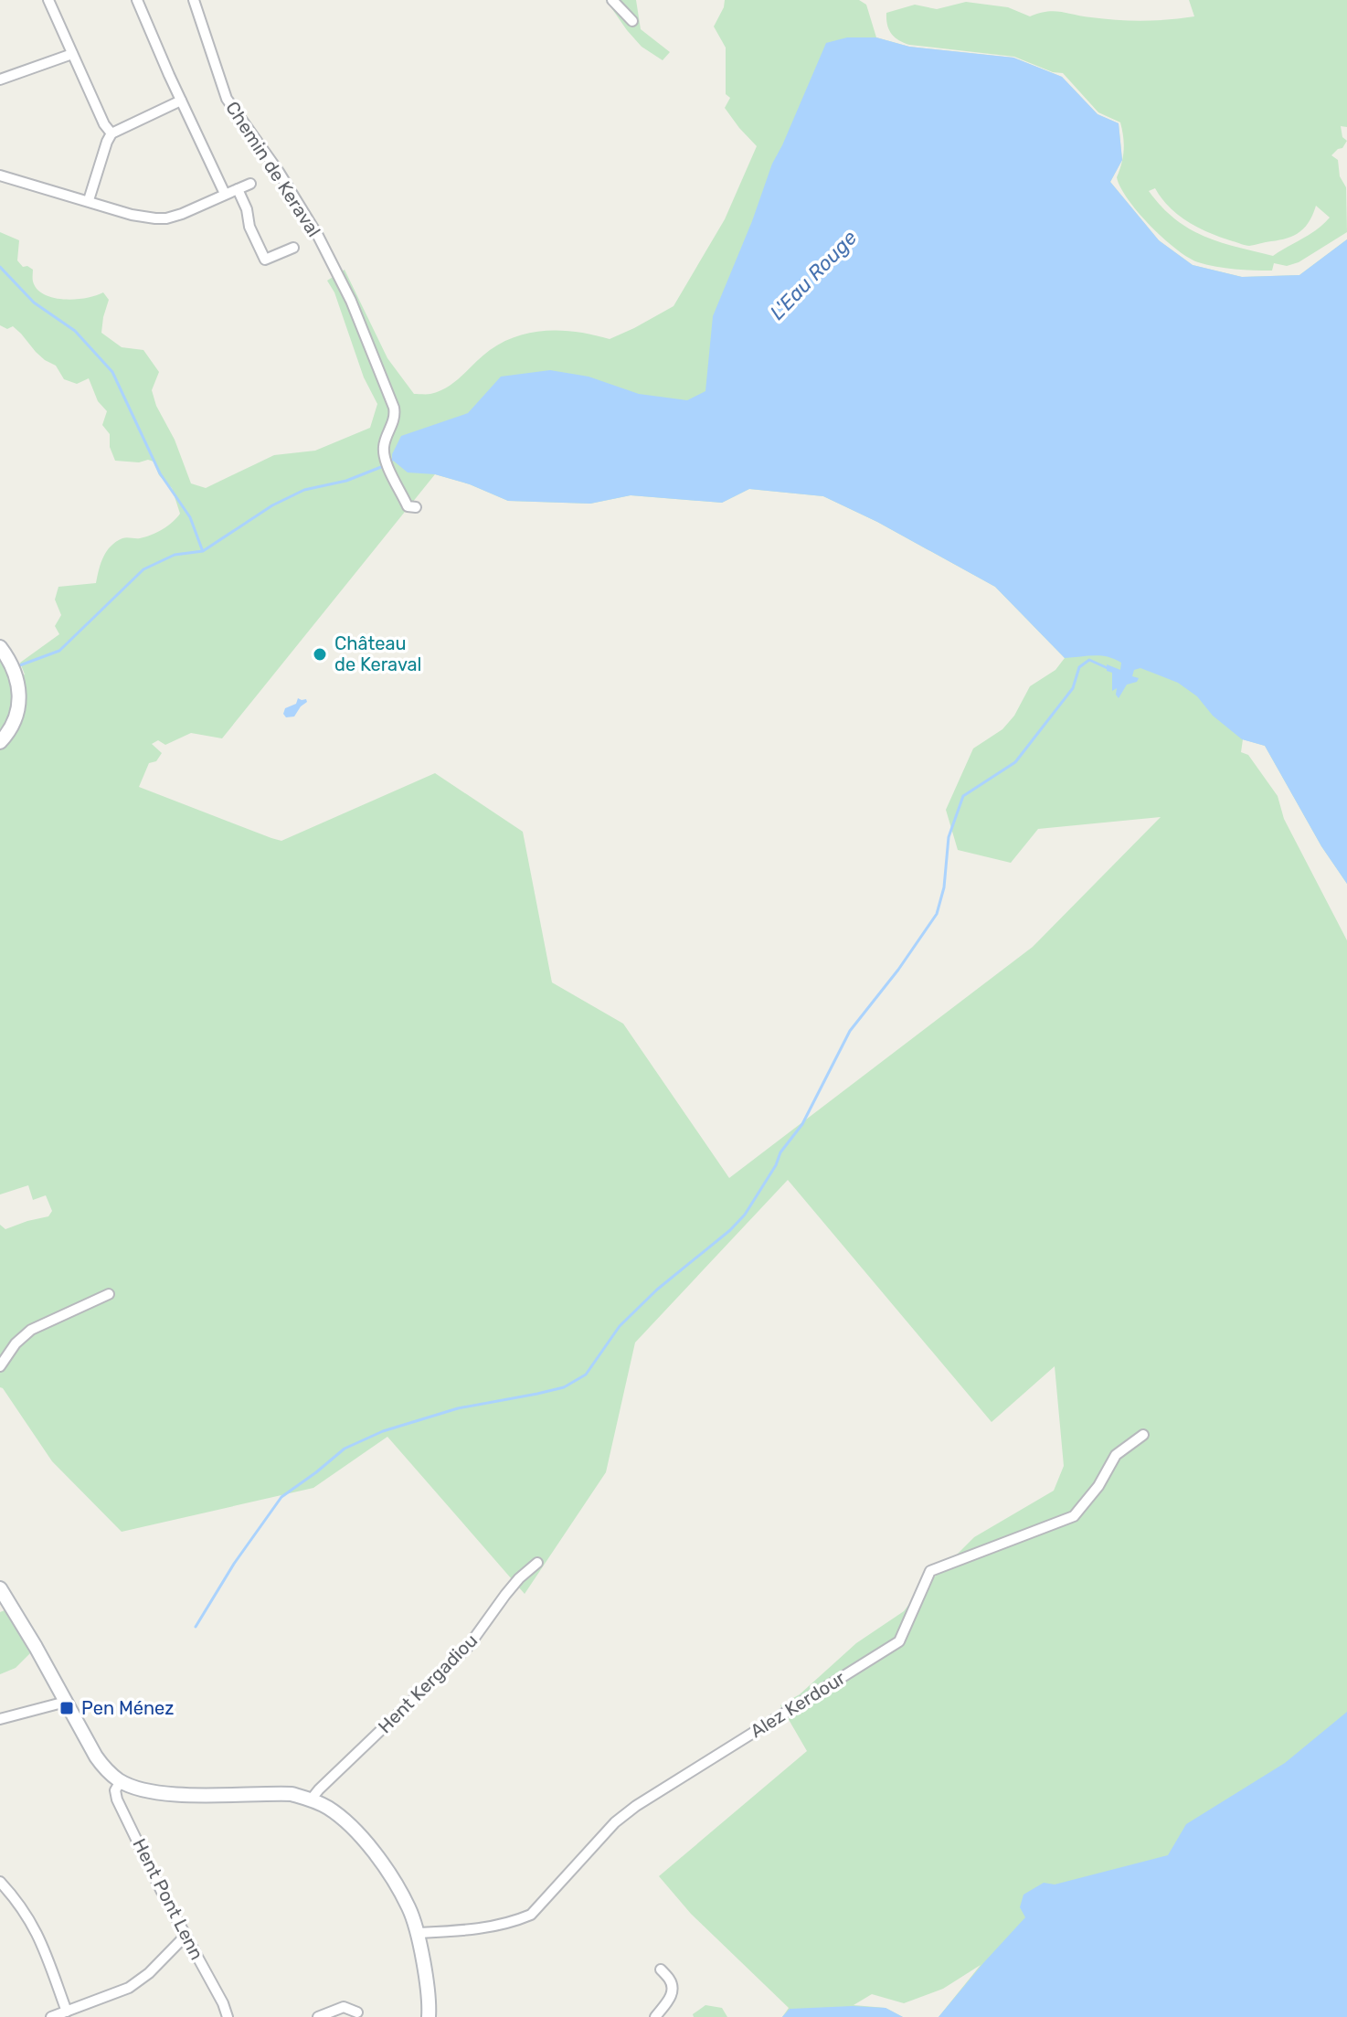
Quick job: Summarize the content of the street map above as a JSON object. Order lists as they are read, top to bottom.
{
  "streets": {
    "street": [
      "Chemin de Keraval",
      "Hent Kergadiou",
      "Alez Kerdour",
      "Hent Pont Lenn"
    ]
  },
  "water": ["L'Eau Rouge"],
  "places": {
    "other": ["Château de Keraval"],
    "transit": ["Pen Ménez"]
  }
}
